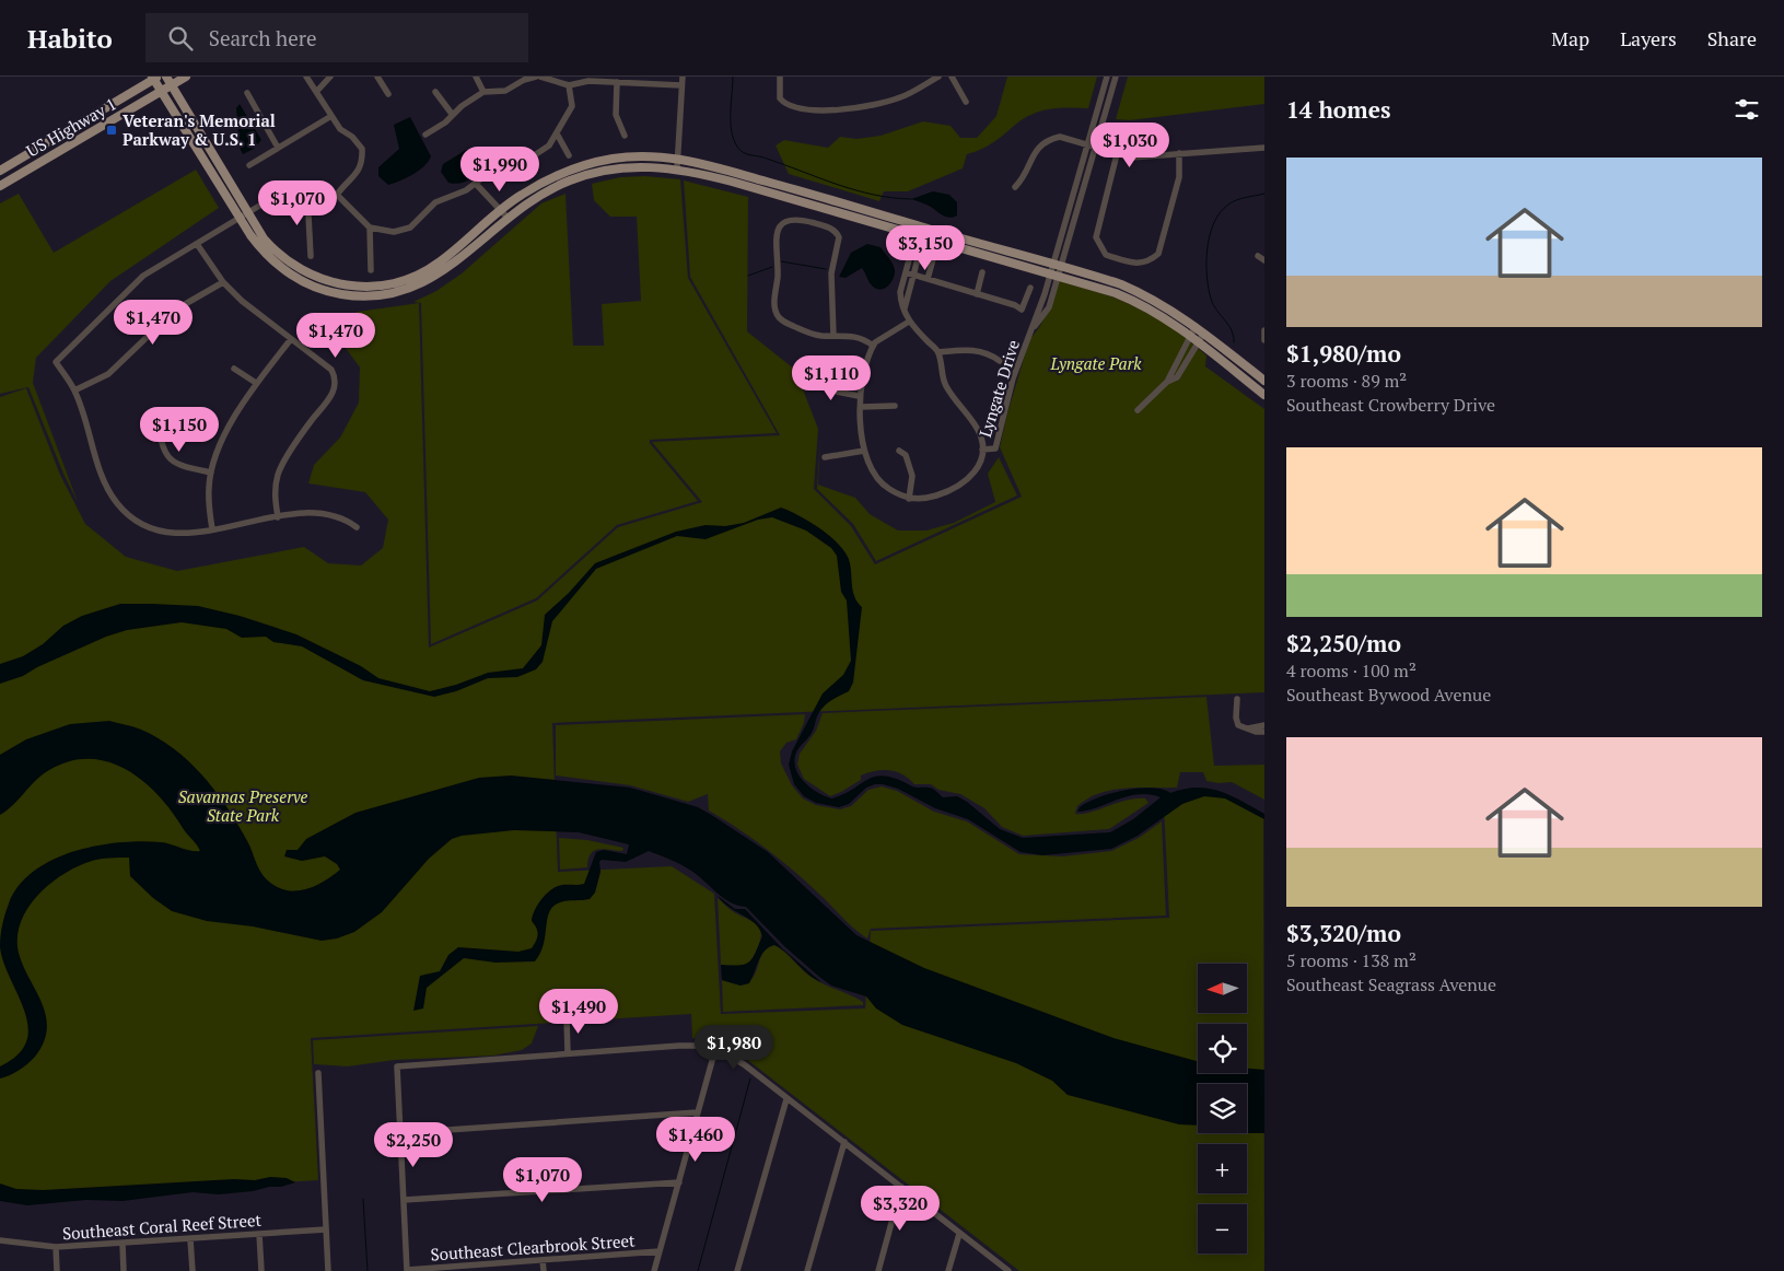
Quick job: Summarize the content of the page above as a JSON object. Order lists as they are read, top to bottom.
{
  "streets": {
    "main road": ["US Highway 1"],
    "street": ["Lyngate Drive", "Southeast Coral Reef Street", "Southeast Clearbrook Street"]
  },
  "parks": ["Lyngate Park", "Savannas Preserve State Park"],
  "places": {
    "transit": ["Veteran's Memorial Parkway & U.S. 1"]
  },
  "north": "left",
  "page": {
    "header": "Habito",
    "search": "Search here",
    "nav": ["Map", "Layers", "Share"],
    "heading": "14 homes",
    "price": [
      "$1,030",
      "$1,990",
      "$1,070",
      "$3,150",
      "$1,470",
      "$1,470",
      "$1,110",
      "$1,150",
      "$1,490",
      "$1,980",
      "$1,460",
      "$2,250",
      "$1,070",
      "$3,320"
    ],
    "list": [
      {
        "name": "$1,980/mo",
        "note": "3 rooms · 89 m² · Southeast Crowberry Drive"
      },
      {
        "name": "$2,250/mo",
        "note": "4 rooms · 100 m² · Southeast Bywood Avenue"
      },
      {
        "name": "$3,320/mo",
        "note": "5 rooms · 138 m² · Southeast Seagrass Avenue"
      }
    ],
    "map_buttons": ["+", "−"]
  }
}
